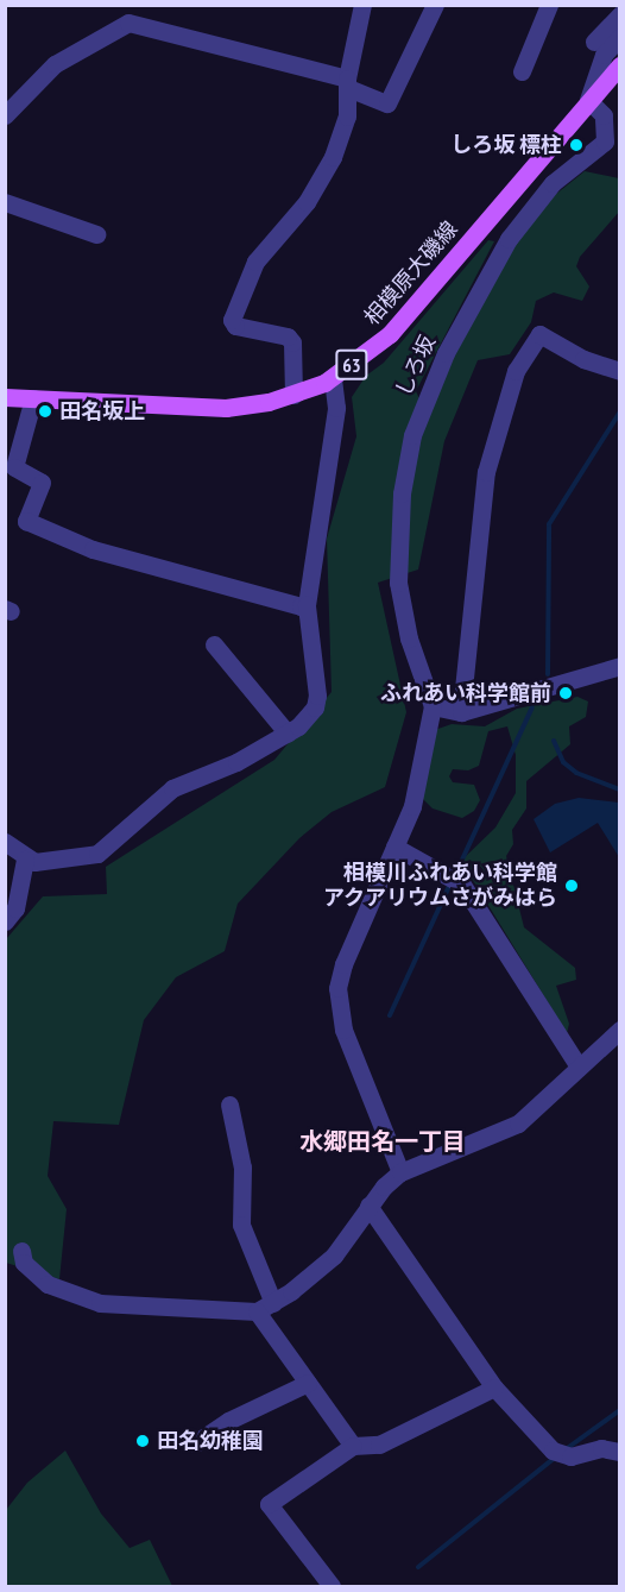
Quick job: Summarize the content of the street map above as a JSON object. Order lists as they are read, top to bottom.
{
  "streets": {
    "main road": ["相模原大磯線", "63"],
    "street": ["しろ坂"]
  },
  "crossings": [
    ["相模原大磯線", "しろ坂"]
  ],
  "districts": ["水郷田名一丁目"],
  "places": [
    "しろ坂 標柱",
    "田名坂上",
    "ふれあい科学館前",
    "相模川ふれあい科学館 アクアリウムさがみはら",
    "田名幼稚園"
  ]
}
